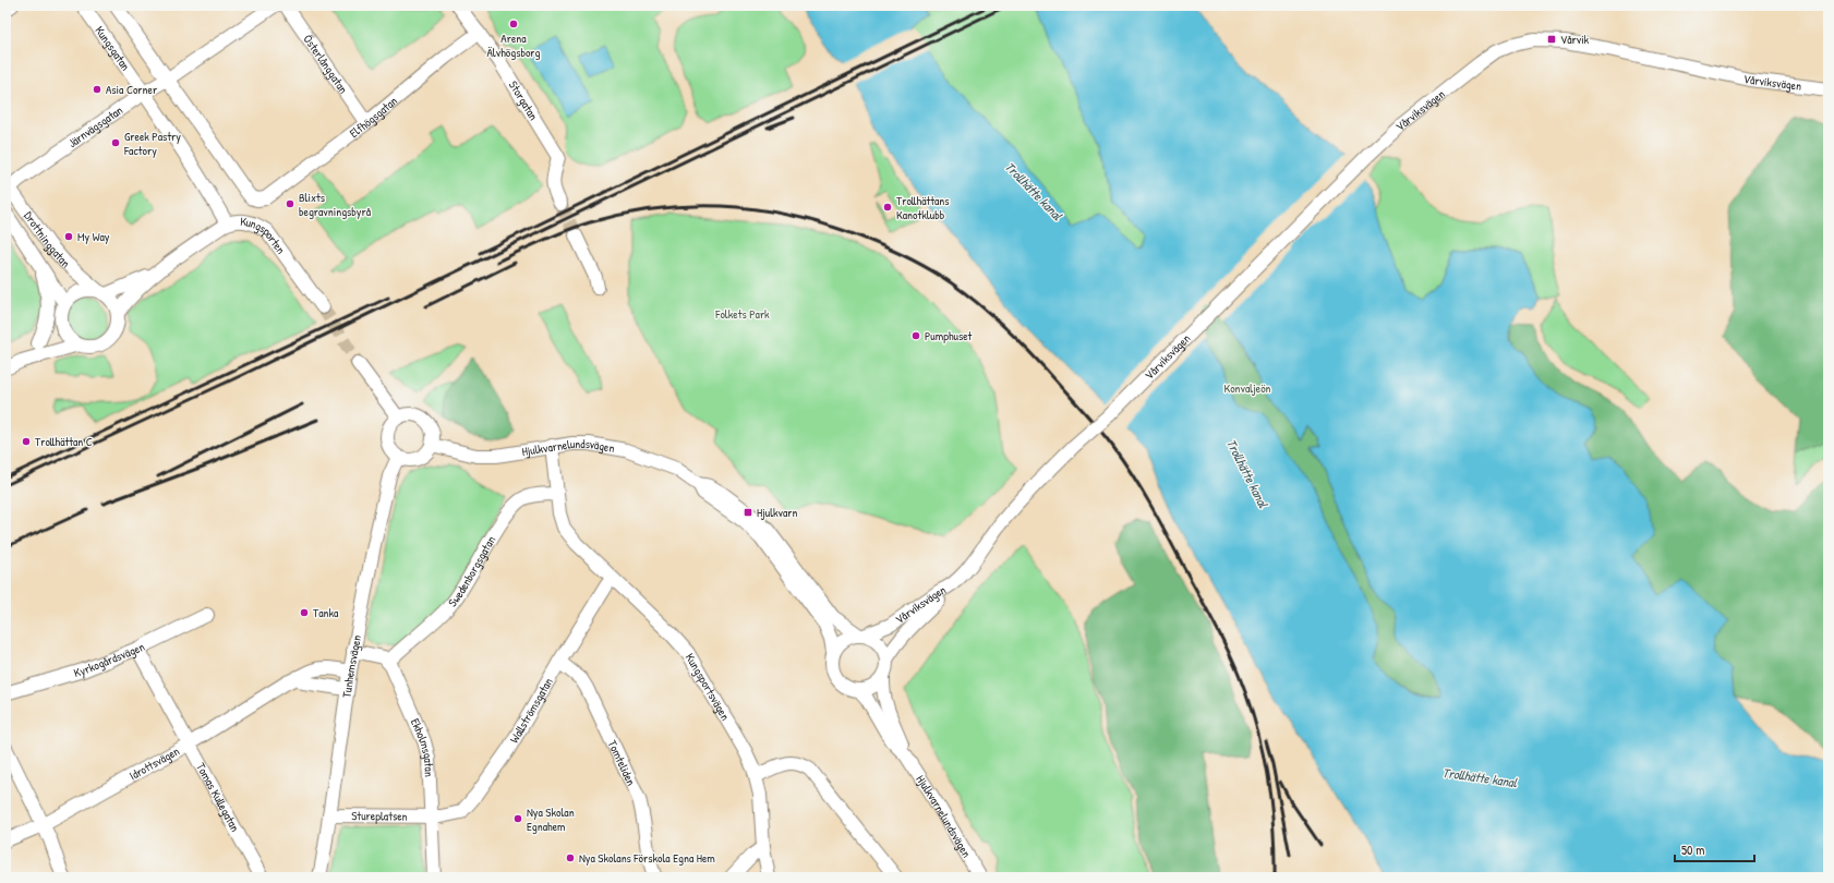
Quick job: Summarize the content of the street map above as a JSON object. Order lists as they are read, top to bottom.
{
  "streets": {
    "street": [
      "Kungsgatan",
      "Österlånggatan",
      "Vårviksvägen",
      "Storgatan",
      "Elfhögsgatan",
      "Järnvägsgatan",
      "Drottninggatan",
      "Kungsporten",
      "Hjulkvarnelundsvägen",
      "Swedenborgsgatan",
      "Kyrkogårdsvägen",
      "Tunhemsvägen",
      "Kungsportsvägen",
      "Wallströmsgatan",
      "Ekholmsgatan",
      "Tomteliden",
      "Idrottsvägen",
      "Tomas Kullegatan",
      "Stureplatsen"
    ]
  },
  "crossings": [
    ["Kungsgatan", "Järnvägsgatan"],
    ["Kungsgatan", "Kungsporten"],
    ["Österlånggatan", "Elfhögsgatan"],
    ["Vårviksvägen", "Hjulkvarnelundsvägen"],
    ["Storgatan", "Elfhögsgatan"],
    ["Elfhögsgatan", "Järnvägsgatan"],
    ["Järnvägsgatan", "Drottninggatan"],
    ["Drottninggatan", "Kungsporten"],
    ["Hjulkvarnelundsvägen", "Tunhemsvägen"],
    ["Hjulkvarnelundsvägen", "Kungsportsvägen"],
    ["Swedenborgsgatan", "Kungsportsvägen"],
    ["Swedenborgsgatan", "Ekholmsgatan"],
    ["Kyrkogårdsvägen", "Tomas Kullegatan"],
    ["Tunhemsvägen", "Idrottsvägen"],
    ["Tunhemsvägen", "Stureplatsen"],
    ["Kungsportsvägen", "Wallströmsgatan"],
    ["Wallströmsgatan", "Ekholmsgatan"],
    ["Wallströmsgatan", "Tomteliden"],
    ["Wallströmsgatan", "Stureplatsen"],
    ["Ekholmsgatan", "Stureplatsen"],
    ["Idrottsvägen", "Tomas Kullegatan"]
  ],
  "water": ["Trollhätte kanal"],
  "parks": ["Folkets Park", "Konvaljeön"],
  "places": {
    "other": [
      "Arena Älvhögsborg",
      "Asia Corner",
      "Greek Pastry Factory",
      "Blixts begravningsbyrå",
      "Trollhättans Kanotklubb",
      "My Way",
      "Pumphuset",
      "Trollhättan C",
      "Tanka",
      "Nya Skolan Egnahem",
      "Nya Skolans Förskola Egna Hem"
    ],
    "transit": ["Vårvik", "Hjulkvarn"]
  },
  "scale_bar": "50 m"
}
